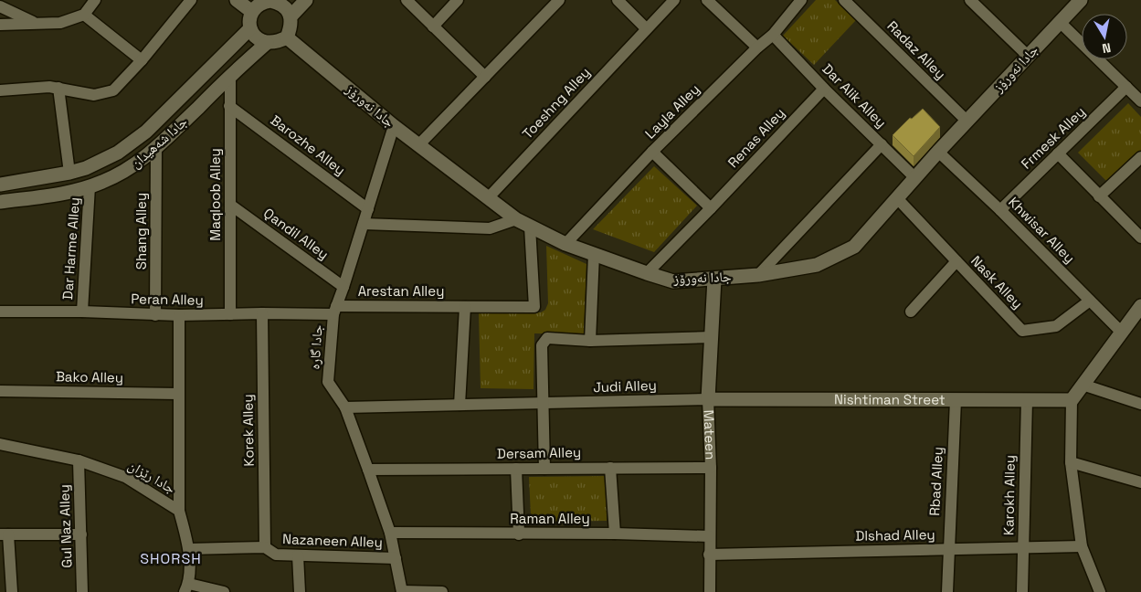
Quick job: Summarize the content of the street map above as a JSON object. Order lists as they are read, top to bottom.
{
  "streets": {
    "street": [
      "Radaz Alley",
      "جادا نەورۆز",
      "Dar Alik Alley",
      "Toeshng Alley",
      "Layla Alley",
      "Renas Alley",
      "Frmesk Alley",
      "جادا شەهیدان",
      "Barozhe Alley",
      "Maqloob Alley",
      "Khwisar Alley",
      "Shang Alley",
      "Qandil Alley",
      "Dar Harme Alley",
      "Nask Alley",
      "Arestan Alley",
      "Peran Alley",
      "جادا گارە",
      "Bako Alley",
      "Judi Alley",
      "Nishtiman Street",
      "Korek Alley",
      "Mateen",
      "Dersam Alley",
      "جادا رێزان",
      "Rbad Alley",
      "Karokh Alley",
      "Raman Alley",
      "Gul Naz Alley",
      "Dlshad Alley",
      "Nazaneen Alley"
    ]
  },
  "crossings": [
    ["Radaz Alley", "جادا نەورۆز"],
    ["جادا نەورۆز", "Dar Alik Alley"],
    ["جادا نەورۆز", "Toeshng Alley"],
    ["جادا نەورۆز", "Layla Alley"],
    ["جادا نەورۆز", "Renas Alley"],
    ["جادا نەورۆز", "جادا شەهیدان"],
    ["جادا نەورۆز", "Khwisar Alley"],
    ["جادا نەورۆز", "Nask Alley"],
    ["جادا نەورۆز", "Arestan Alley"],
    ["جادا نەورۆز", "جادا گارە"],
    ["جادا نەورۆز", "Mateen"],
    ["Dar Alik Alley", "Layla Alley"],
    ["Dar Alik Alley", "Renas Alley"],
    ["Frmesk Alley", "Khwisar Alley"],
    ["جادا شەهیدان", "Maqloob Alley"],
    ["جادا شەهیدان", "Shang Alley"],
    ["جادا شەهیدان", "Dar Harme Alley"],
    ["Barozhe Alley", "Maqloob Alley"],
    ["Barozhe Alley", "جادا گارە"],
    ["Maqloob Alley", "Qandil Alley"],
    ["Maqloob Alley", "Peran Alley"],
    ["Khwisar Alley", "Nask Alley"],
    ["Shang Alley", "Peran Alley"],
    ["Qandil Alley", "جادا گارە"],
    ["Dar Harme Alley", "Peran Alley"],
    ["Arestan Alley", "Peran Alley"],
    ["Arestan Alley", "جادا گارە"],
    ["Peran Alley", "جادا گارە"],
    ["Peran Alley", "Korek Alley"],
    ["جادا گارە", "Judi Alley"],
    ["جادا گارە", "Dersam Alley"],
    ["جادا گارە", "Raman Alley"],
    ["جادا گارە", "Nazaneen Alley"],
    ["Judi Alley", "Nishtiman Street"],
    ["Judi Alley", "Mateen"],
    ["Nishtiman Street", "Mateen"],
    ["Nishtiman Street", "Rbad Alley"],
    ["Nishtiman Street", "Karokh Alley"],
    ["Korek Alley", "Nazaneen Alley"],
    ["Mateen", "Dersam Alley"],
    ["Mateen", "Raman Alley"],
    ["Mateen", "Dlshad Alley"],
    ["جادا رێزان", "Gul Naz Alley"],
    ["جادا رێزان", "Nazaneen Alley"],
    ["Rbad Alley", "Dlshad Alley"],
    ["Karokh Alley", "Dlshad Alley"]
  ],
  "districts": ["SHORSH"],
  "north": "bottom"
}
